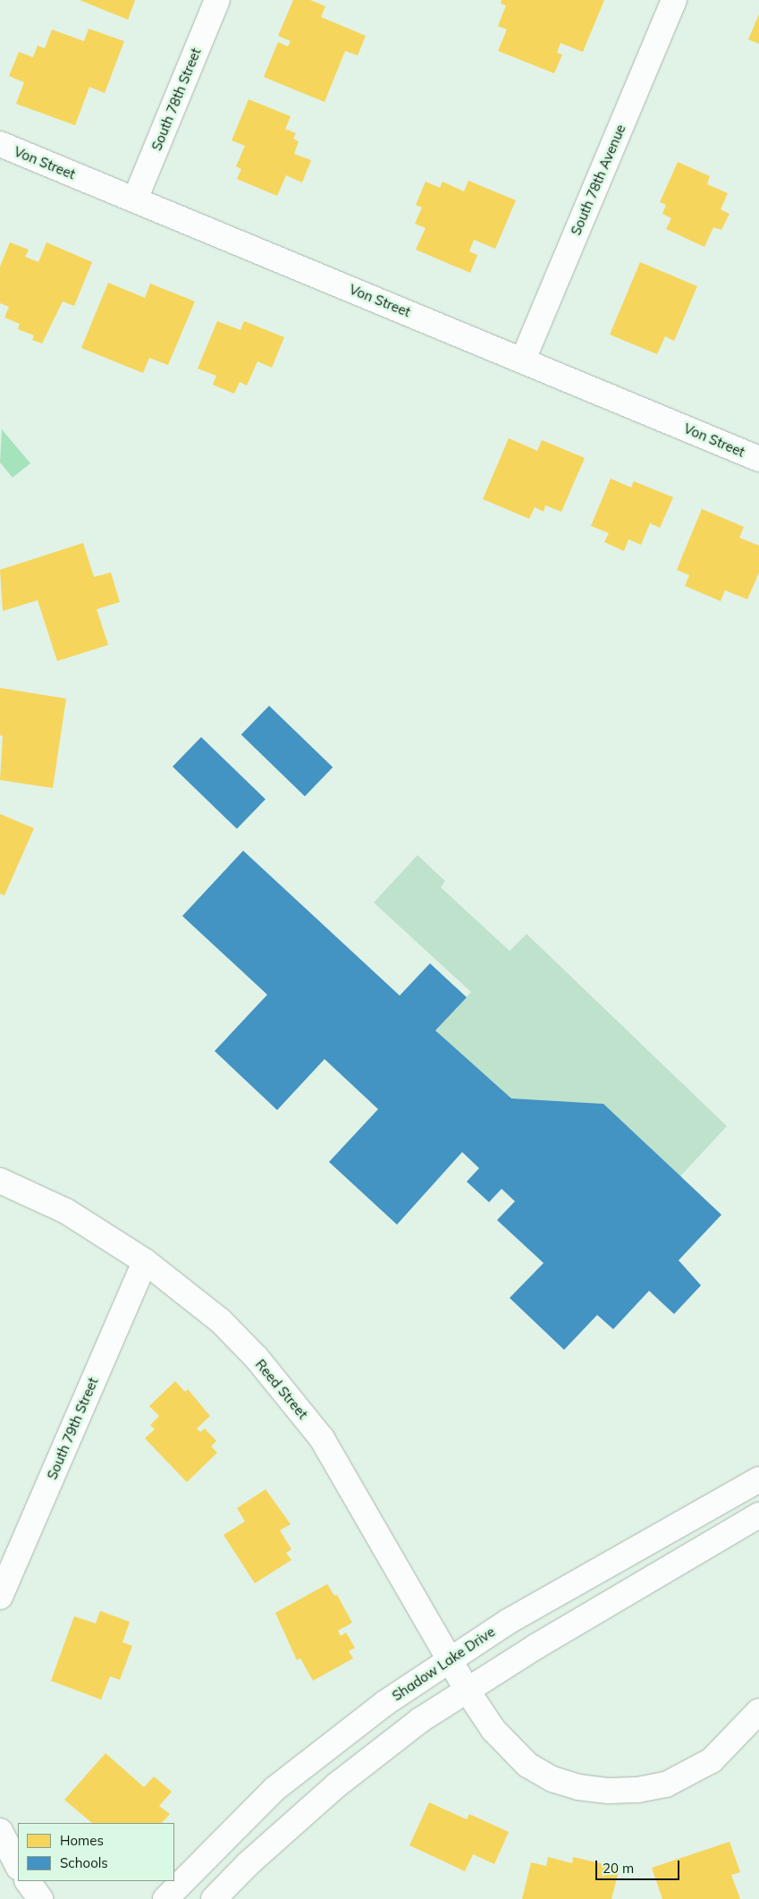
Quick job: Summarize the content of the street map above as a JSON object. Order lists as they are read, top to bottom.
{
  "streets": {
    "street": [
      "South 78th Street",
      "Von Street",
      "South 78th Avenue",
      "Reed Street",
      "South 79th Street",
      "Shadow Lake Drive"
    ]
  },
  "crossings": [
    ["South 78th Street", "Von Street"],
    ["Von Street", "South 78th Avenue"],
    ["Reed Street", "South 79th Street"],
    ["Reed Street", "Shadow Lake Drive"]
  ],
  "legend": ["Homes", "Schools"],
  "scale_bar": "20 m"
}
